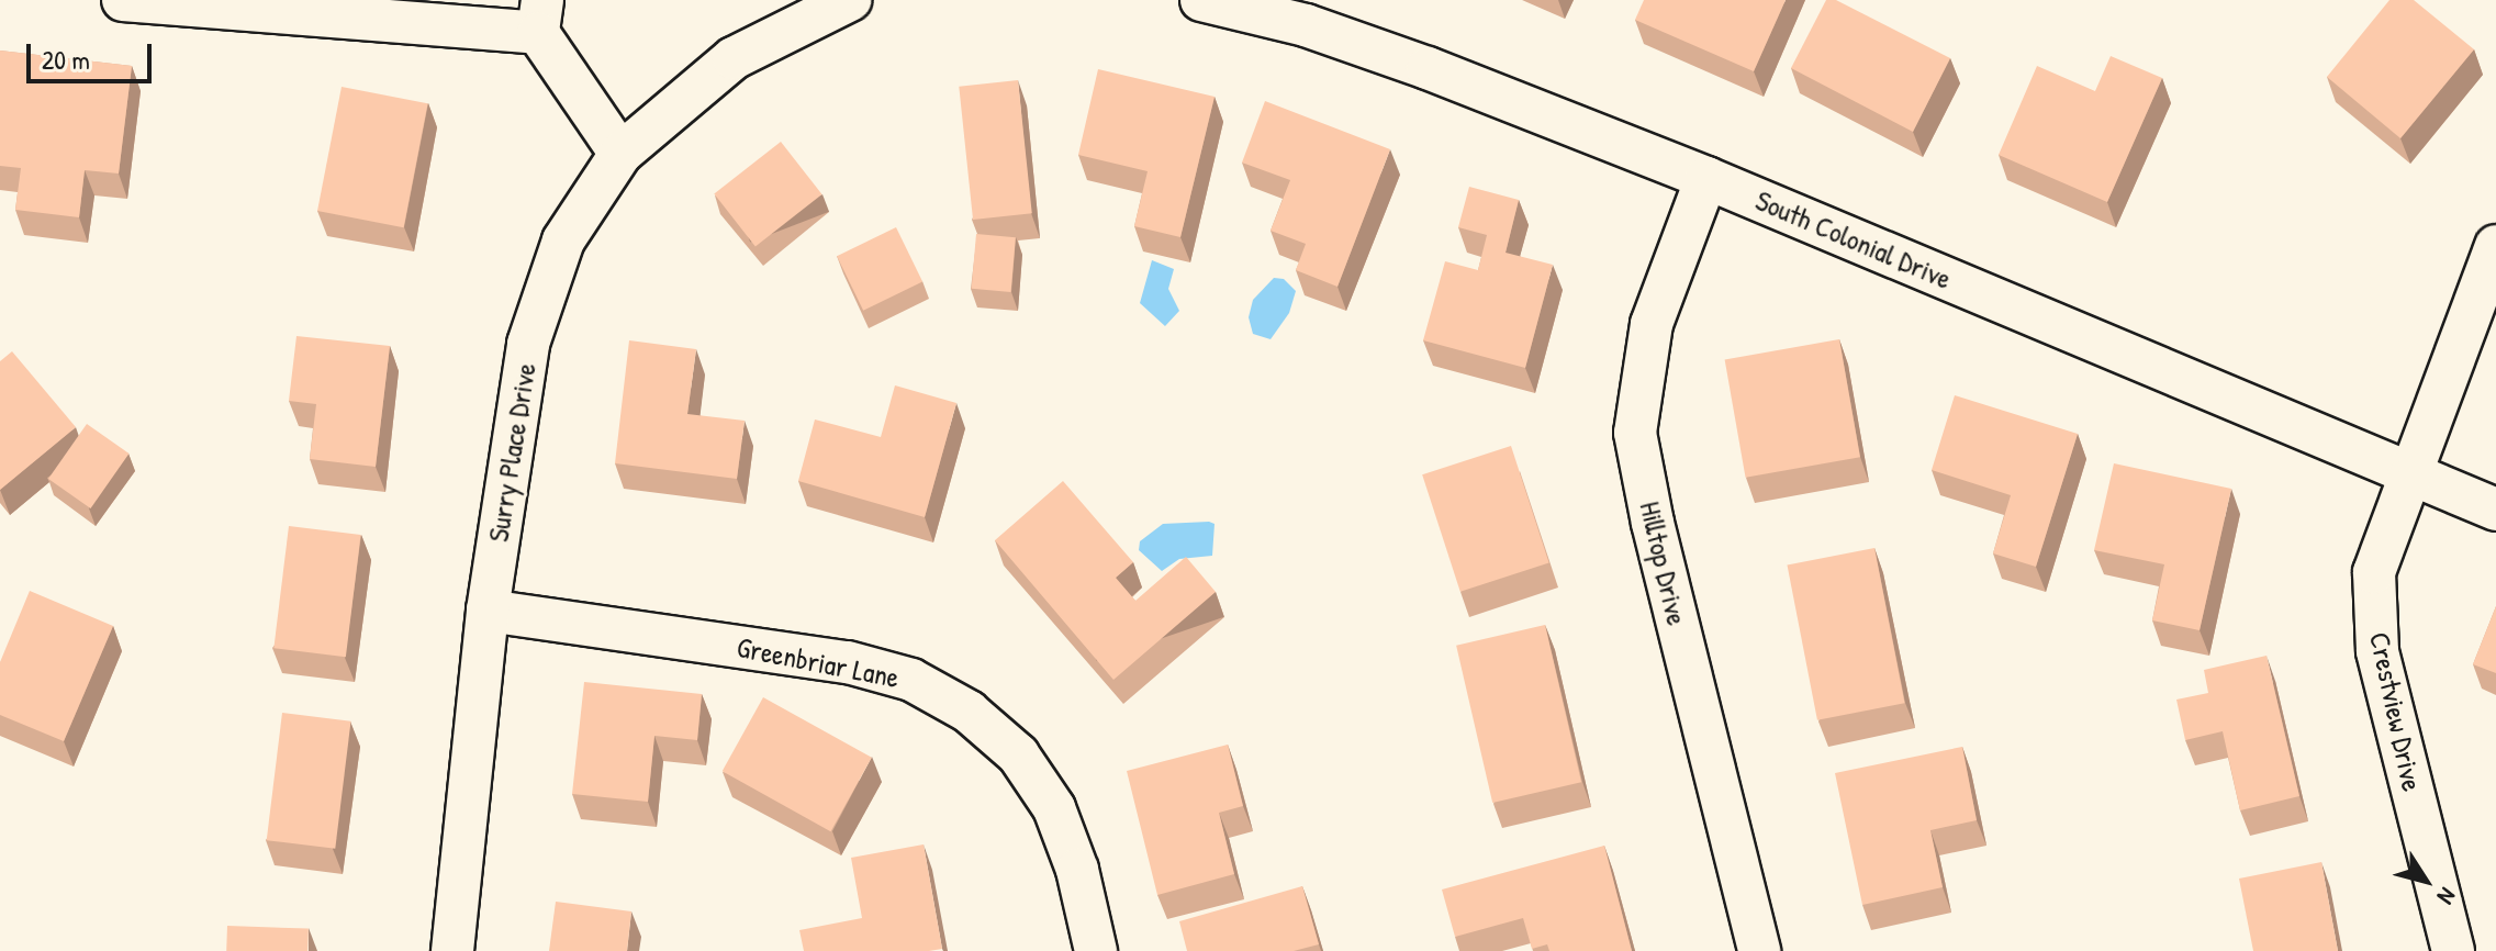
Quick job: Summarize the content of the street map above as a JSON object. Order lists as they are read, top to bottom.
{
  "streets": {
    "street": [
      "South Colonial Drive",
      "Surry Place Drive",
      "Hilltop Drive",
      "Greenbriar Lane",
      "Crestview Drive"
    ]
  },
  "crossings": [
    ["South Colonial Drive", "Hilltop Drive"],
    ["South Colonial Drive", "Crestview Drive"],
    ["Surry Place Drive", "Greenbriar Lane"]
  ],
  "scale_bar": "20 m",
  "north": "bottom right"
}
